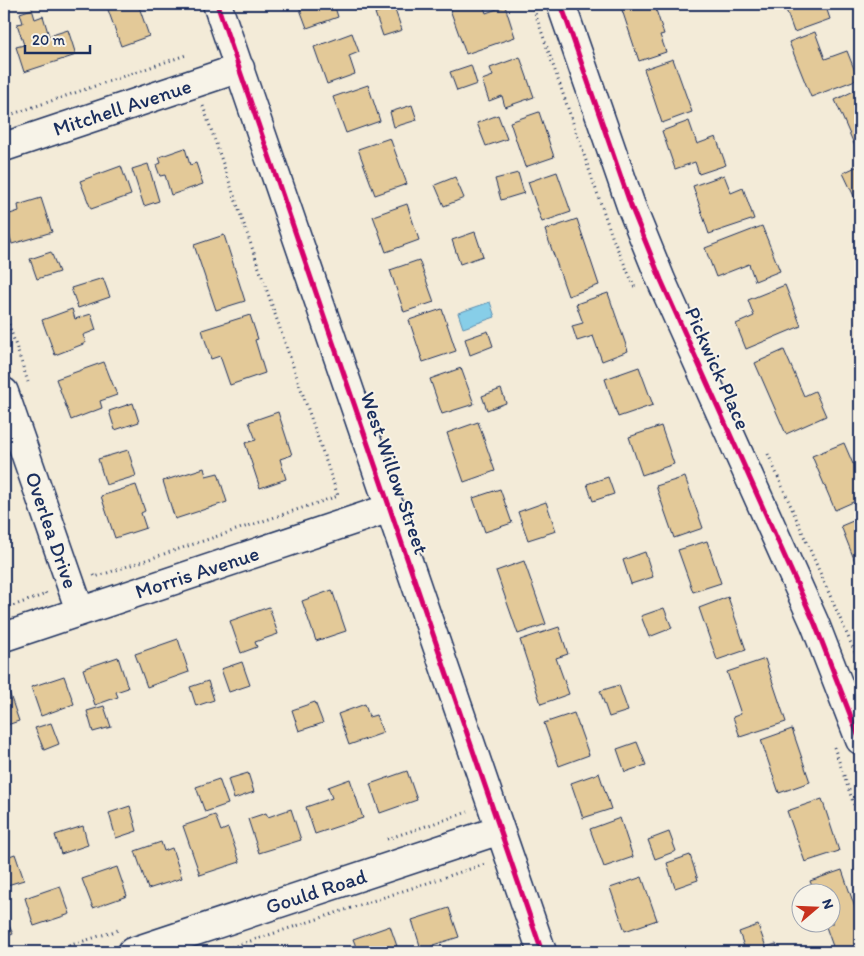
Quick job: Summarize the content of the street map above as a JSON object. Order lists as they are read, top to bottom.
{
  "streets": {
    "street": [
      "Mitchell Avenue",
      "Pickwick Place",
      "West Willow Street",
      "Overlea Drive",
      "Morris Avenue",
      "Gould Road"
    ]
  },
  "crossings": [
    ["Mitchell Avenue", "West Willow Street"],
    ["West Willow Street", "Morris Avenue"],
    ["West Willow Street", "Gould Road"],
    ["Overlea Drive", "Morris Avenue"]
  ],
  "scale_bar": "20 m",
  "north": "right"
}
